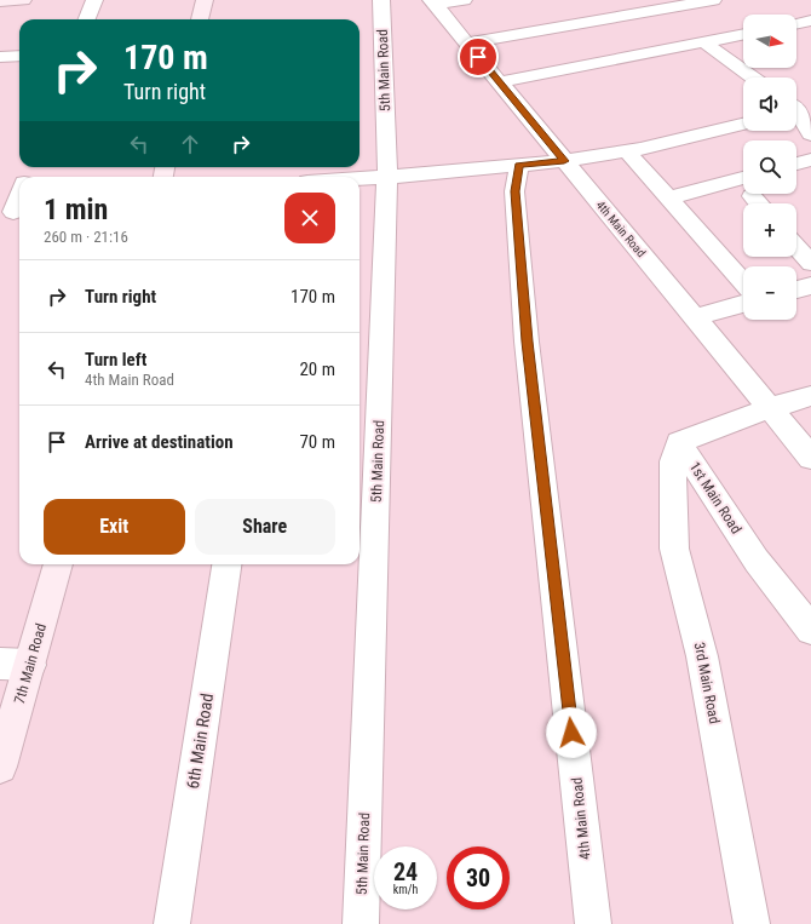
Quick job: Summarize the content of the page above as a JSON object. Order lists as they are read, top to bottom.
{
  "streets": {
    "street": [
      "5th Main Road",
      "4th Main Road",
      "1st Main Road",
      "7th Main Road",
      "3rd Main Road",
      "6th Main Road"
    ]
  },
  "crossings": [
    ["1st Main Road", "3rd Main Road"]
  ],
  "north": "right",
  "page": {
    "map_buttons": ["+", "−"],
    "turn": ["170 m", "Turn right"],
    "heading": ["1 min", "260 m · 21:16"],
    "list": [
      {
        "name": "Turn right",
        "value": "170 m"
      },
      {
        "name": "Turn left",
        "note": "4th Main Road",
        "value": "20 m"
      },
      {
        "name": "Arrive at destination",
        "value": "70 m"
      }
    ],
    "buttons": ["Exit", "Share"],
    "speed": "24 km/h",
    "limit": "30"
  }
}
